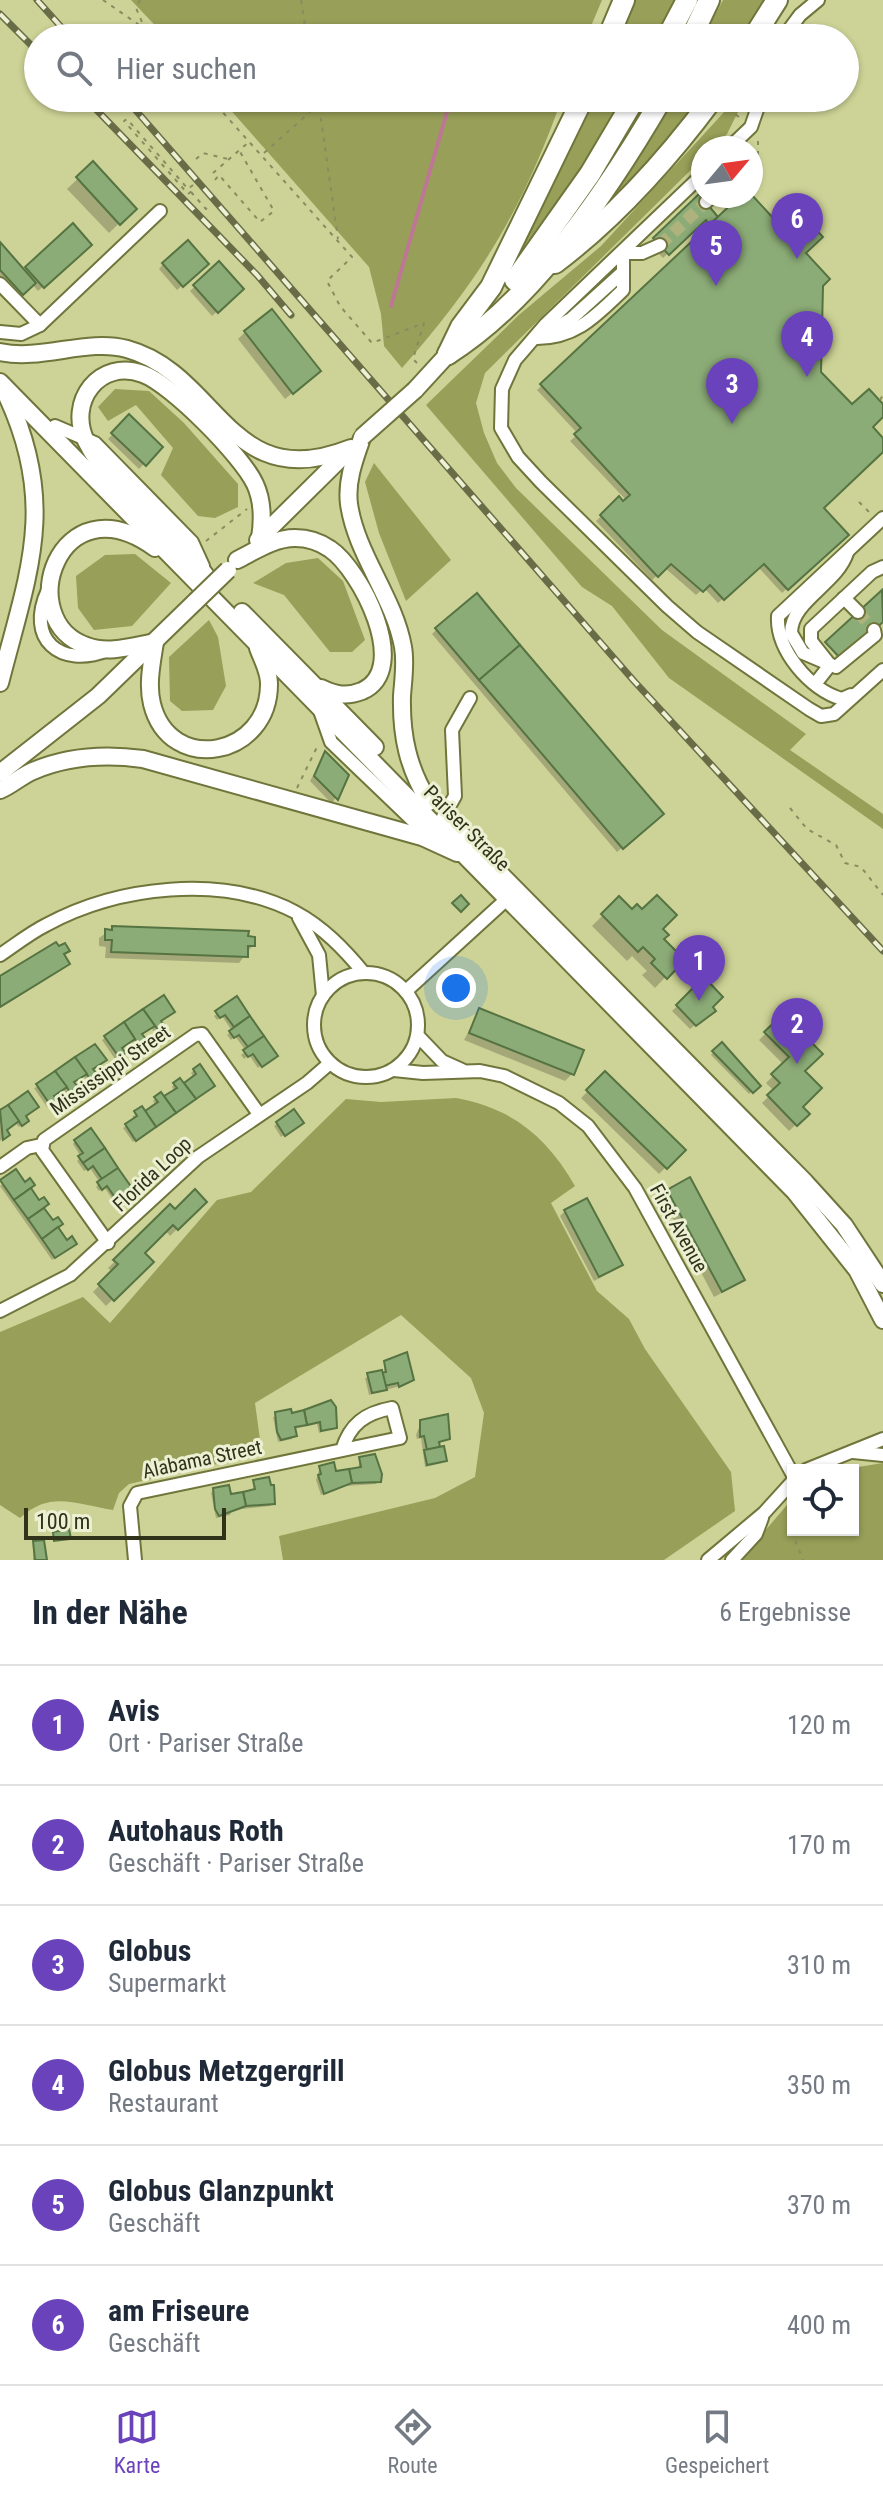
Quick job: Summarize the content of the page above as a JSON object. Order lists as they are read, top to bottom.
{
  "streets": {
    "main road": ["Pariser Straße"],
    "street": [
      "Mississippi Street",
      "Florida Loop",
      "First Avenue",
      "Alabama Street"
    ]
  },
  "crossings": [
    ["Mississippi Street", "Florida Loop"],
    ["Florida Loop", "First Avenue"]
  ],
  "scale_bar": "100 m",
  "north": "top right",
  "page": {
    "search": "Hier suchen",
    "pins": [
      "6",
      "5",
      "4",
      "3",
      "1",
      "2"
    ],
    "scale": "100 m",
    "heading": ["In der Nähe", "6 Ergebnisse"],
    "list": [
      {
        "mark": "1",
        "name": "Avis",
        "note": "Ort · Pariser Straße",
        "value": "120 m"
      },
      {
        "mark": "2",
        "name": "Autohaus Roth",
        "note": "Geschäft · Pariser Straße",
        "value": "170 m"
      },
      {
        "mark": "3",
        "name": "Globus",
        "note": "Supermarkt",
        "value": "310 m"
      },
      {
        "mark": "4",
        "name": "Globus Metzgergrill",
        "note": "Restaurant",
        "value": "350 m"
      },
      {
        "mark": "5",
        "name": "Globus Glanzpunkt",
        "note": "Geschäft",
        "value": "370 m"
      },
      {
        "mark": "6",
        "name": "am Friseure",
        "note": "Geschäft",
        "value": "400 m"
      }
    ],
    "nav": ["Karte", "Route", "Gespeichert"]
  }
}
